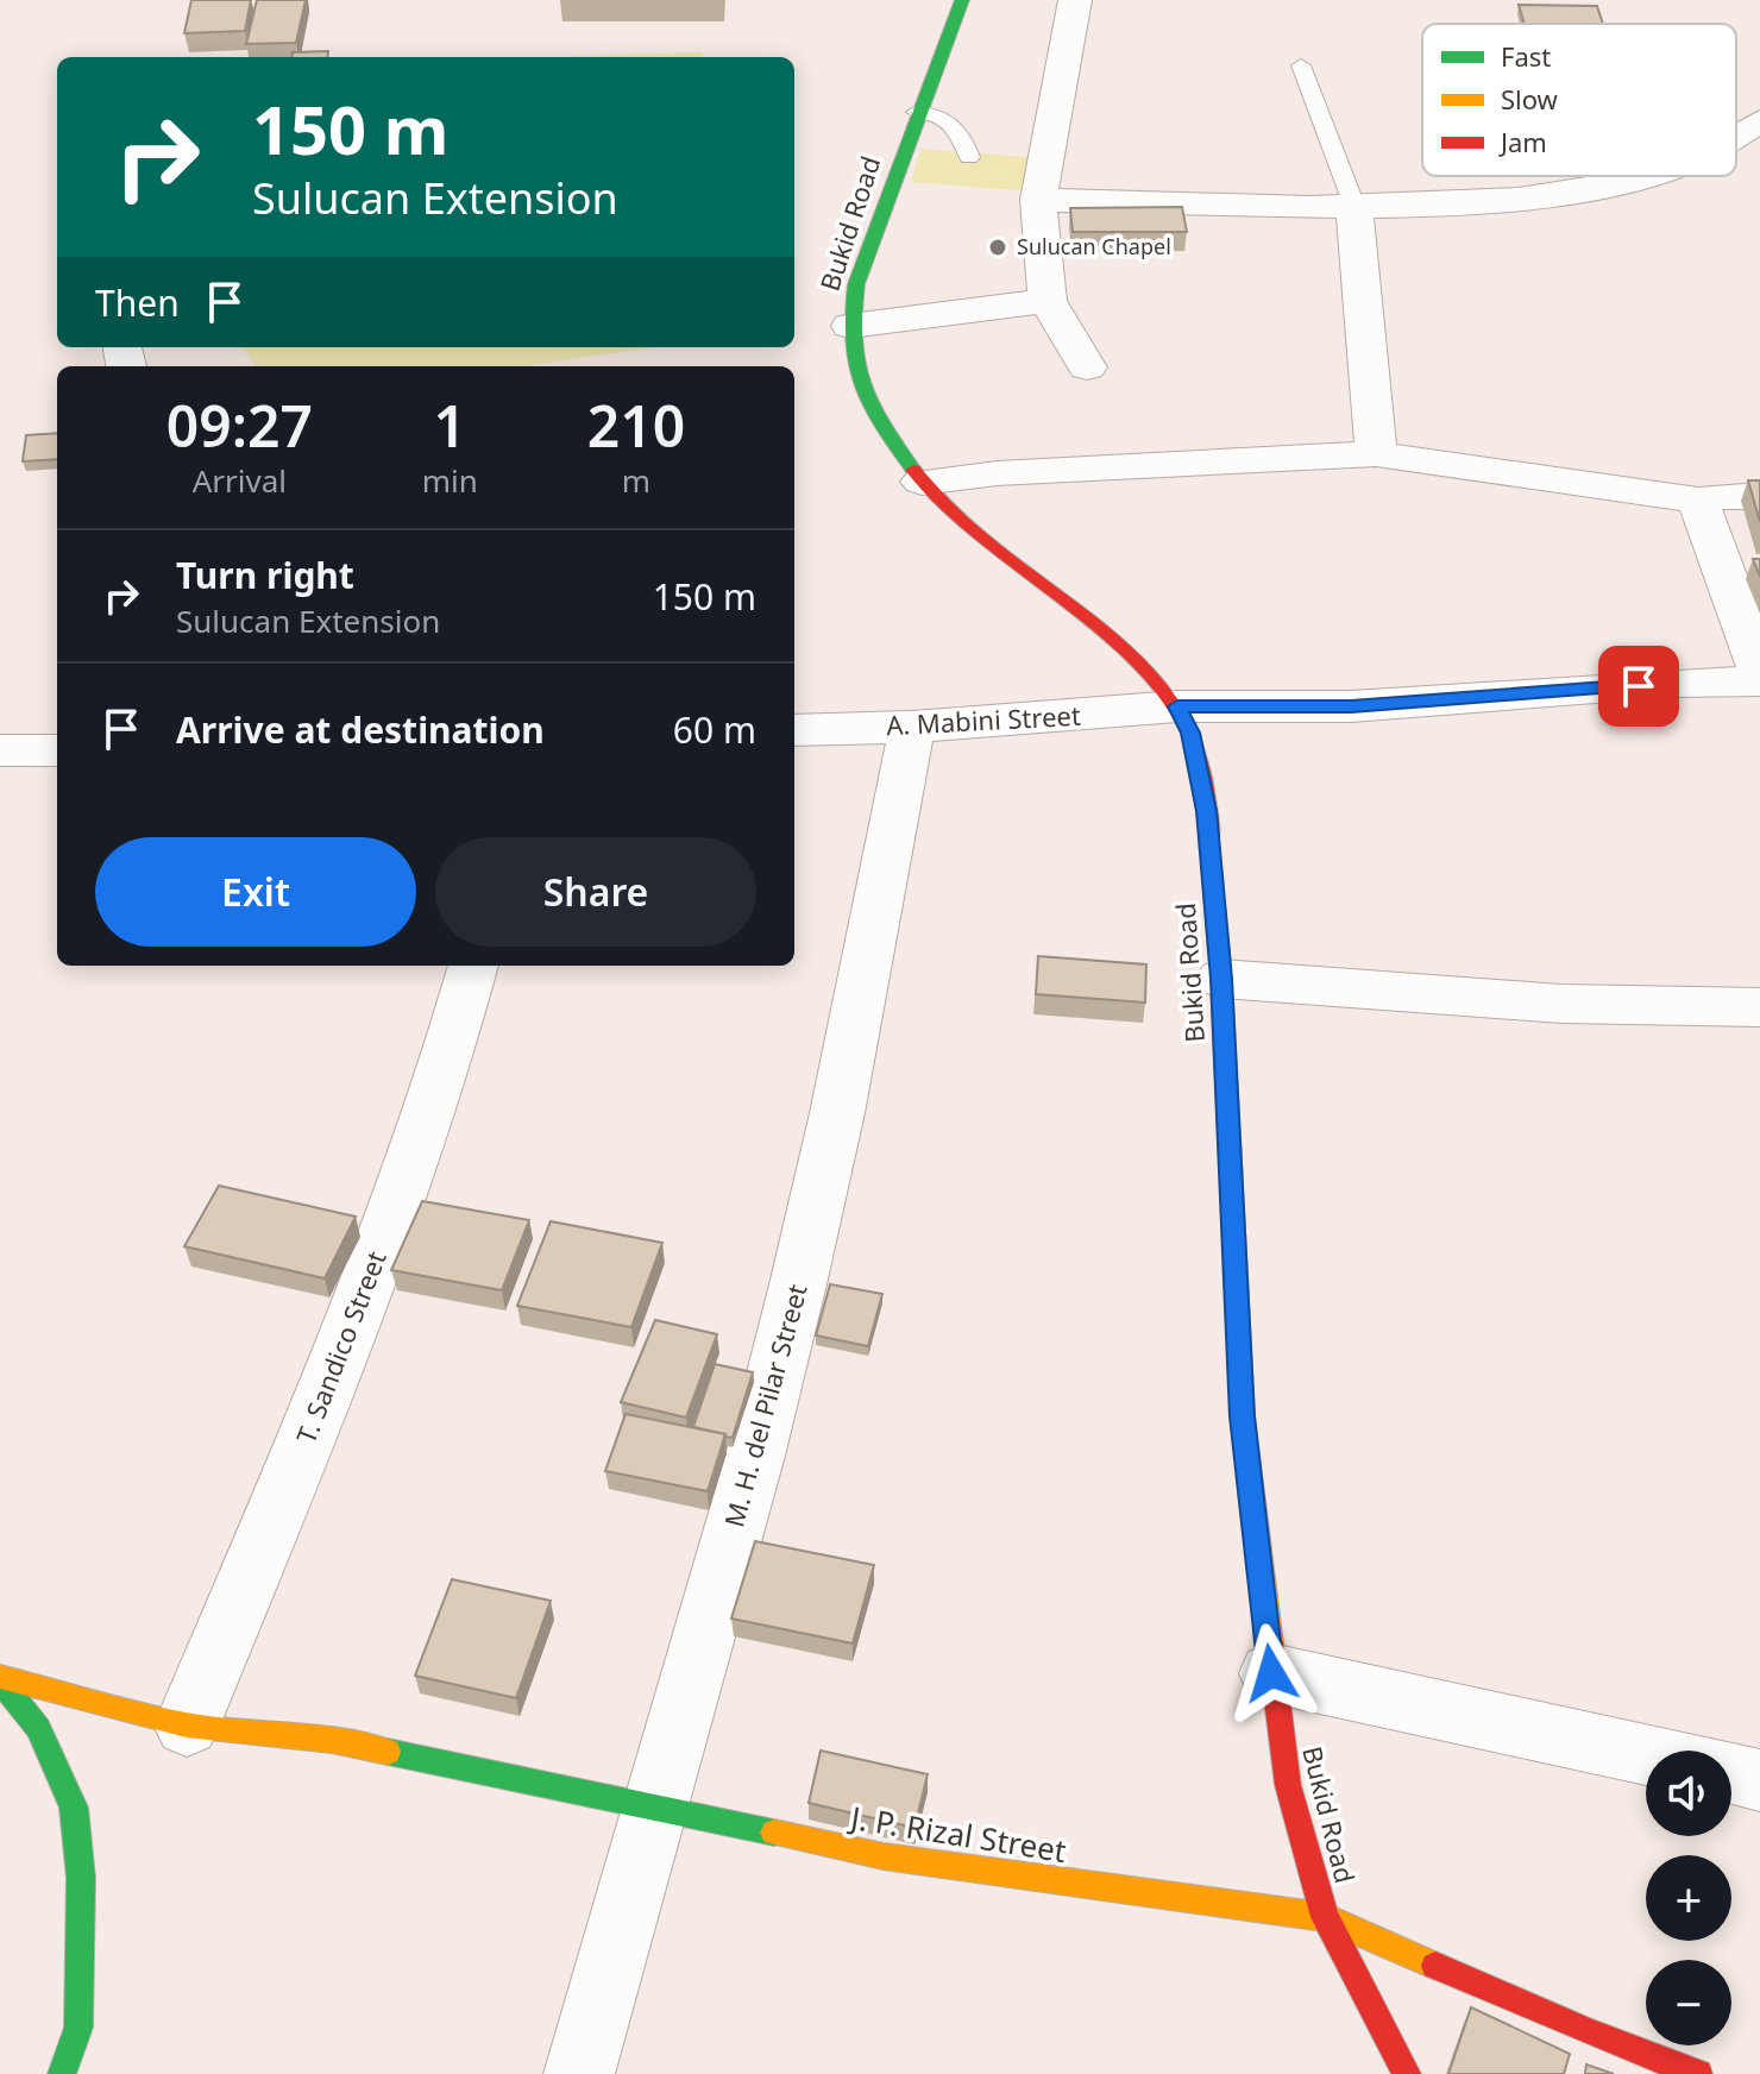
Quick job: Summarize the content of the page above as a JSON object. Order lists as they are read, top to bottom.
{
  "streets": {
    "street": [
      "Bukid Road",
      "A. Mabini Street",
      "T. Sandico Street",
      "M. H. del Pilar Street",
      "J. P. Rizal Street"
    ]
  },
  "crossings": [
    ["Bukid Road", "A. Mabini Street"],
    ["Bukid Road", "J. P. Rizal Street"],
    ["A. Mabini Street", "M. H. del Pilar Street"],
    ["T. Sandico Street", "J. P. Rizal Street"],
    ["M. H. del Pilar Street", "J. P. Rizal Street"]
  ],
  "places": ["Sulucan Chapel"],
  "legend": ["Fast", "Slow", "Jam"],
  "page": {
    "turn": ["150 m", "Sulucan Extension"],
    "then": "Then",
    "eta": [
      "09:27",
      "Arrival",
      "1",
      "min",
      "210",
      "m"
    ],
    "list": [
      {
        "name": "Turn right",
        "note": "Sulucan Extension",
        "value": "150 m"
      },
      {
        "name": "Arrive at destination",
        "value": "60 m"
      }
    ],
    "buttons": ["Exit", "Share"],
    "map_buttons": ["+", "−"]
  }
}
